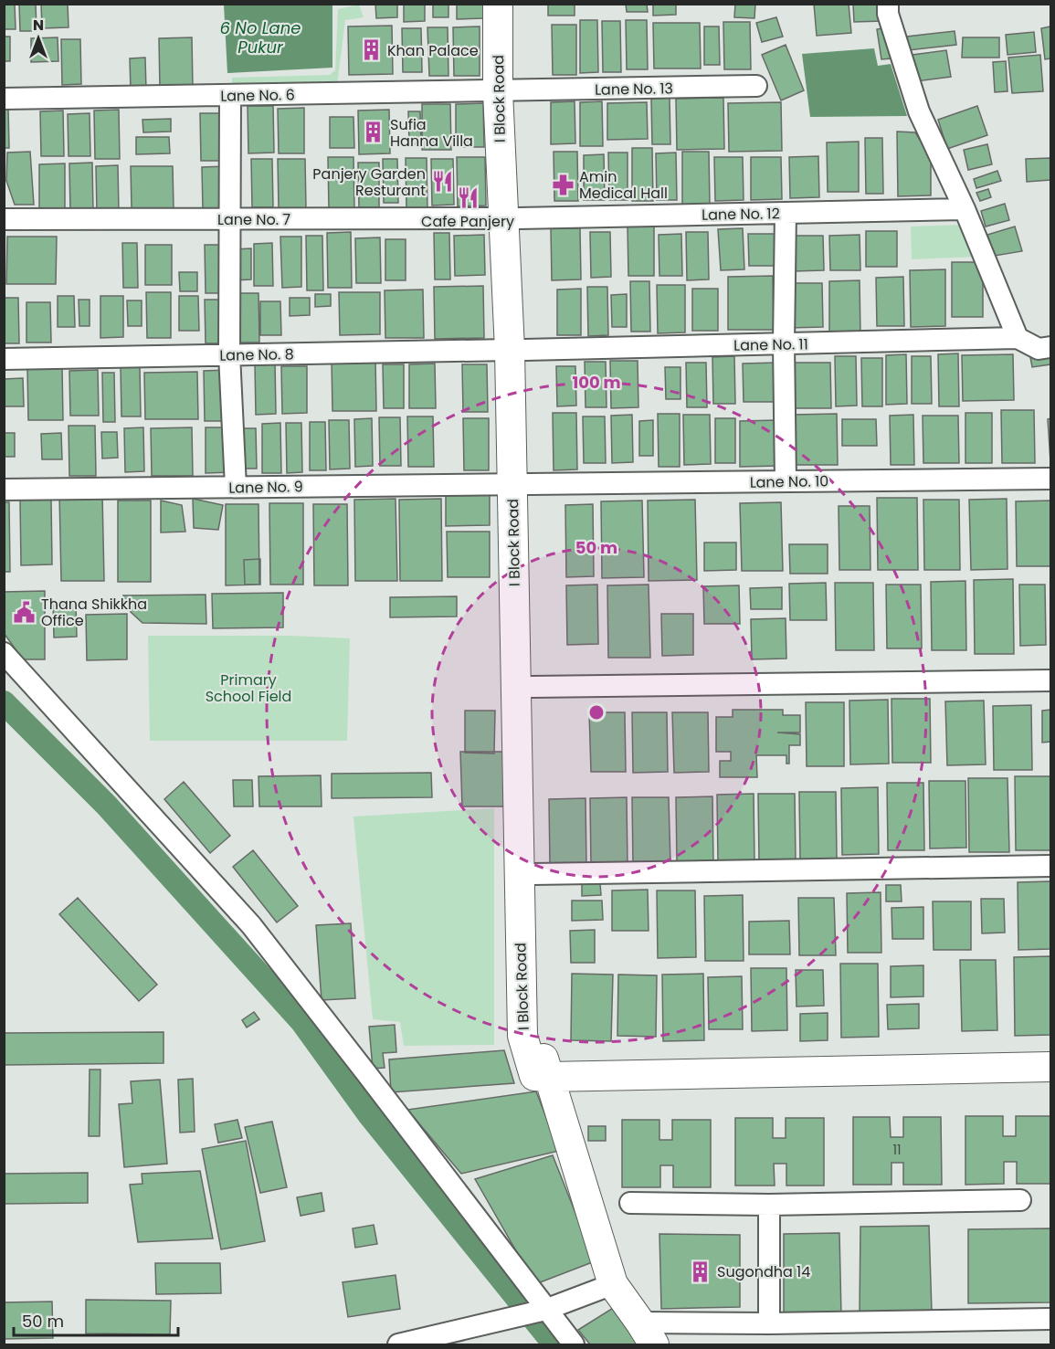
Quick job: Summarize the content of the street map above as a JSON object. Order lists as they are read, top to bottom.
{
  "streets": {
    "street": [
      "Lane No. 13",
      "Lane No. 6",
      "I Block Road",
      "Lane No. 12",
      "Lane No. 7",
      "Lane No. 11",
      "Lane No. 8",
      "Lane No. 10",
      "Lane No. 9"
    ]
  },
  "crossings": [
    ["Lane No. 13", "Lane No. 6"],
    ["Lane No. 13", "I Block Road"],
    ["Lane No. 6", "I Block Road"],
    ["I Block Road", "Lane No. 12"],
    ["I Block Road", "Lane No. 7"],
    ["I Block Road", "Lane No. 11"],
    ["I Block Road", "Lane No. 8"],
    ["I Block Road", "Lane No. 10"],
    ["I Block Road", "Lane No. 9"],
    ["Lane No. 12", "Lane No. 7"],
    ["Lane No. 11", "Lane No. 8"],
    ["Lane No. 10", "Lane No. 9"]
  ],
  "water": ["6 No Lane Pukur"],
  "parks": ["Primary School Field"],
  "places": {
    "building": ["Khan Palace", "Sufia Hanna Villa", "Sugondha 14"],
    "restaurant": ["Panjery Garden Resturant", "Cafe Panjery"],
    "pharmacy": ["Amin Medical Hall"],
    "public building": ["Thana Shikkha Office"]
  },
  "house_numbers": ["11"],
  "scale_bar": "50 m",
  "north": "top",
  "rings": ["100 m", "50 m"]
}
